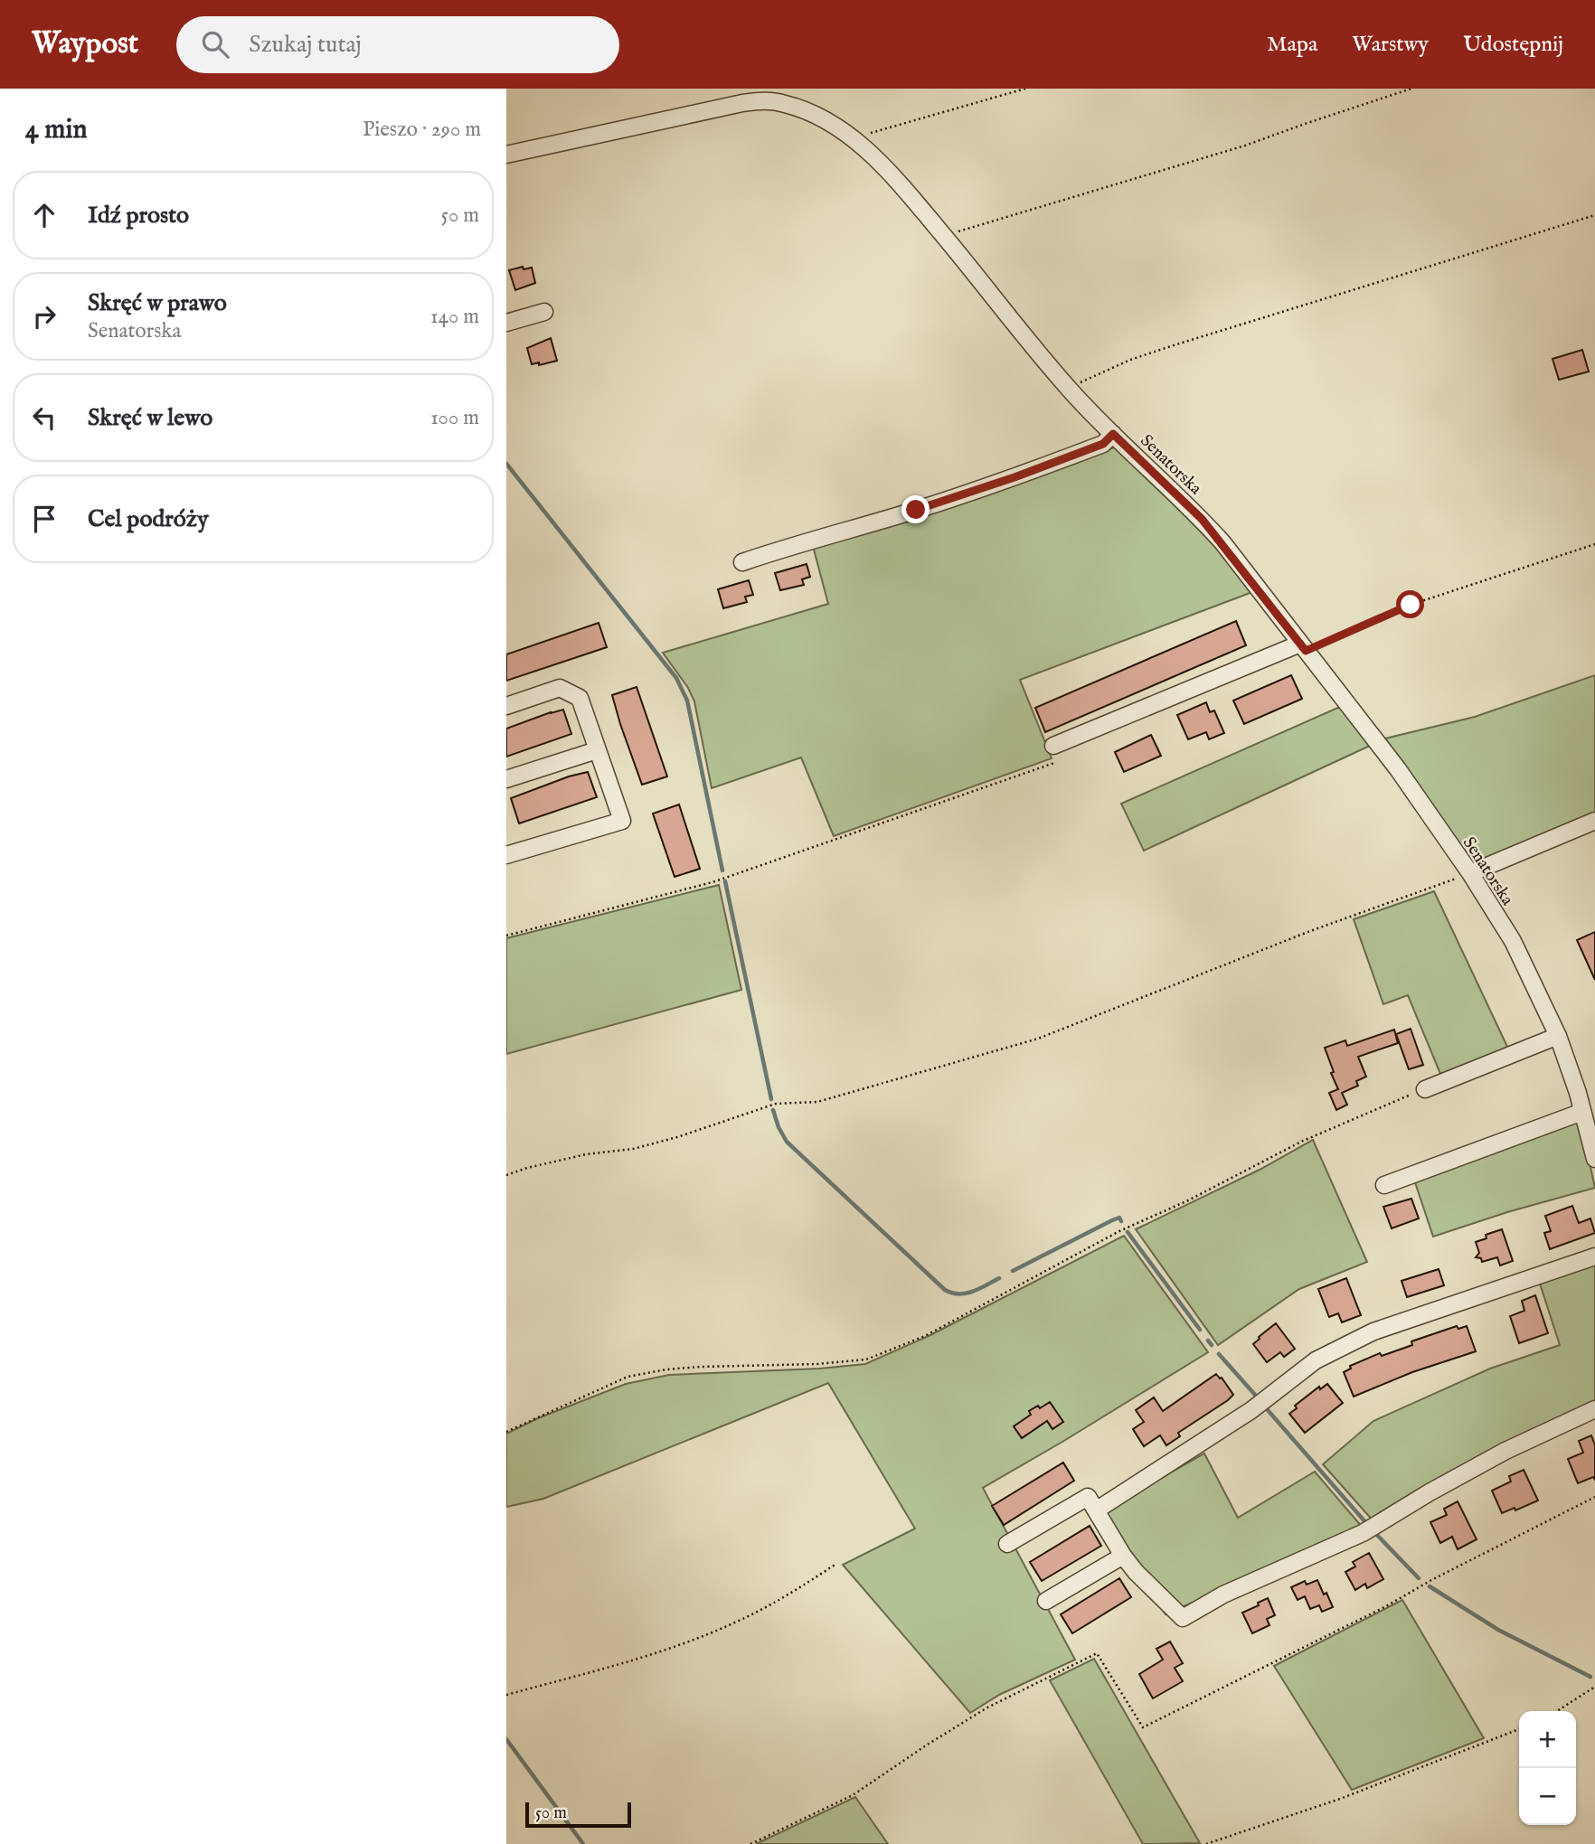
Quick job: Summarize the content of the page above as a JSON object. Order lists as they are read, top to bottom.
{
  "streets": {
    "street": ["Senatorska"]
  },
  "scale_bar": "50 m",
  "page": {
    "header": "Waypost",
    "search": "Szukaj tutaj",
    "nav": ["Mapa", "Warstwy", "Udostępnij"],
    "heading": ["4 min", "Pieszo · 290 m"],
    "list": [
      ["Idź prosto", "50 m"],
      ["Skręć w prawo", "Senatorska", "140 m"],
      ["Skręć w lewo", "100 m"],
      "Cel podróży"
    ],
    "map_buttons": ["+", "−"],
    "scale": "50 m"
  }
}
